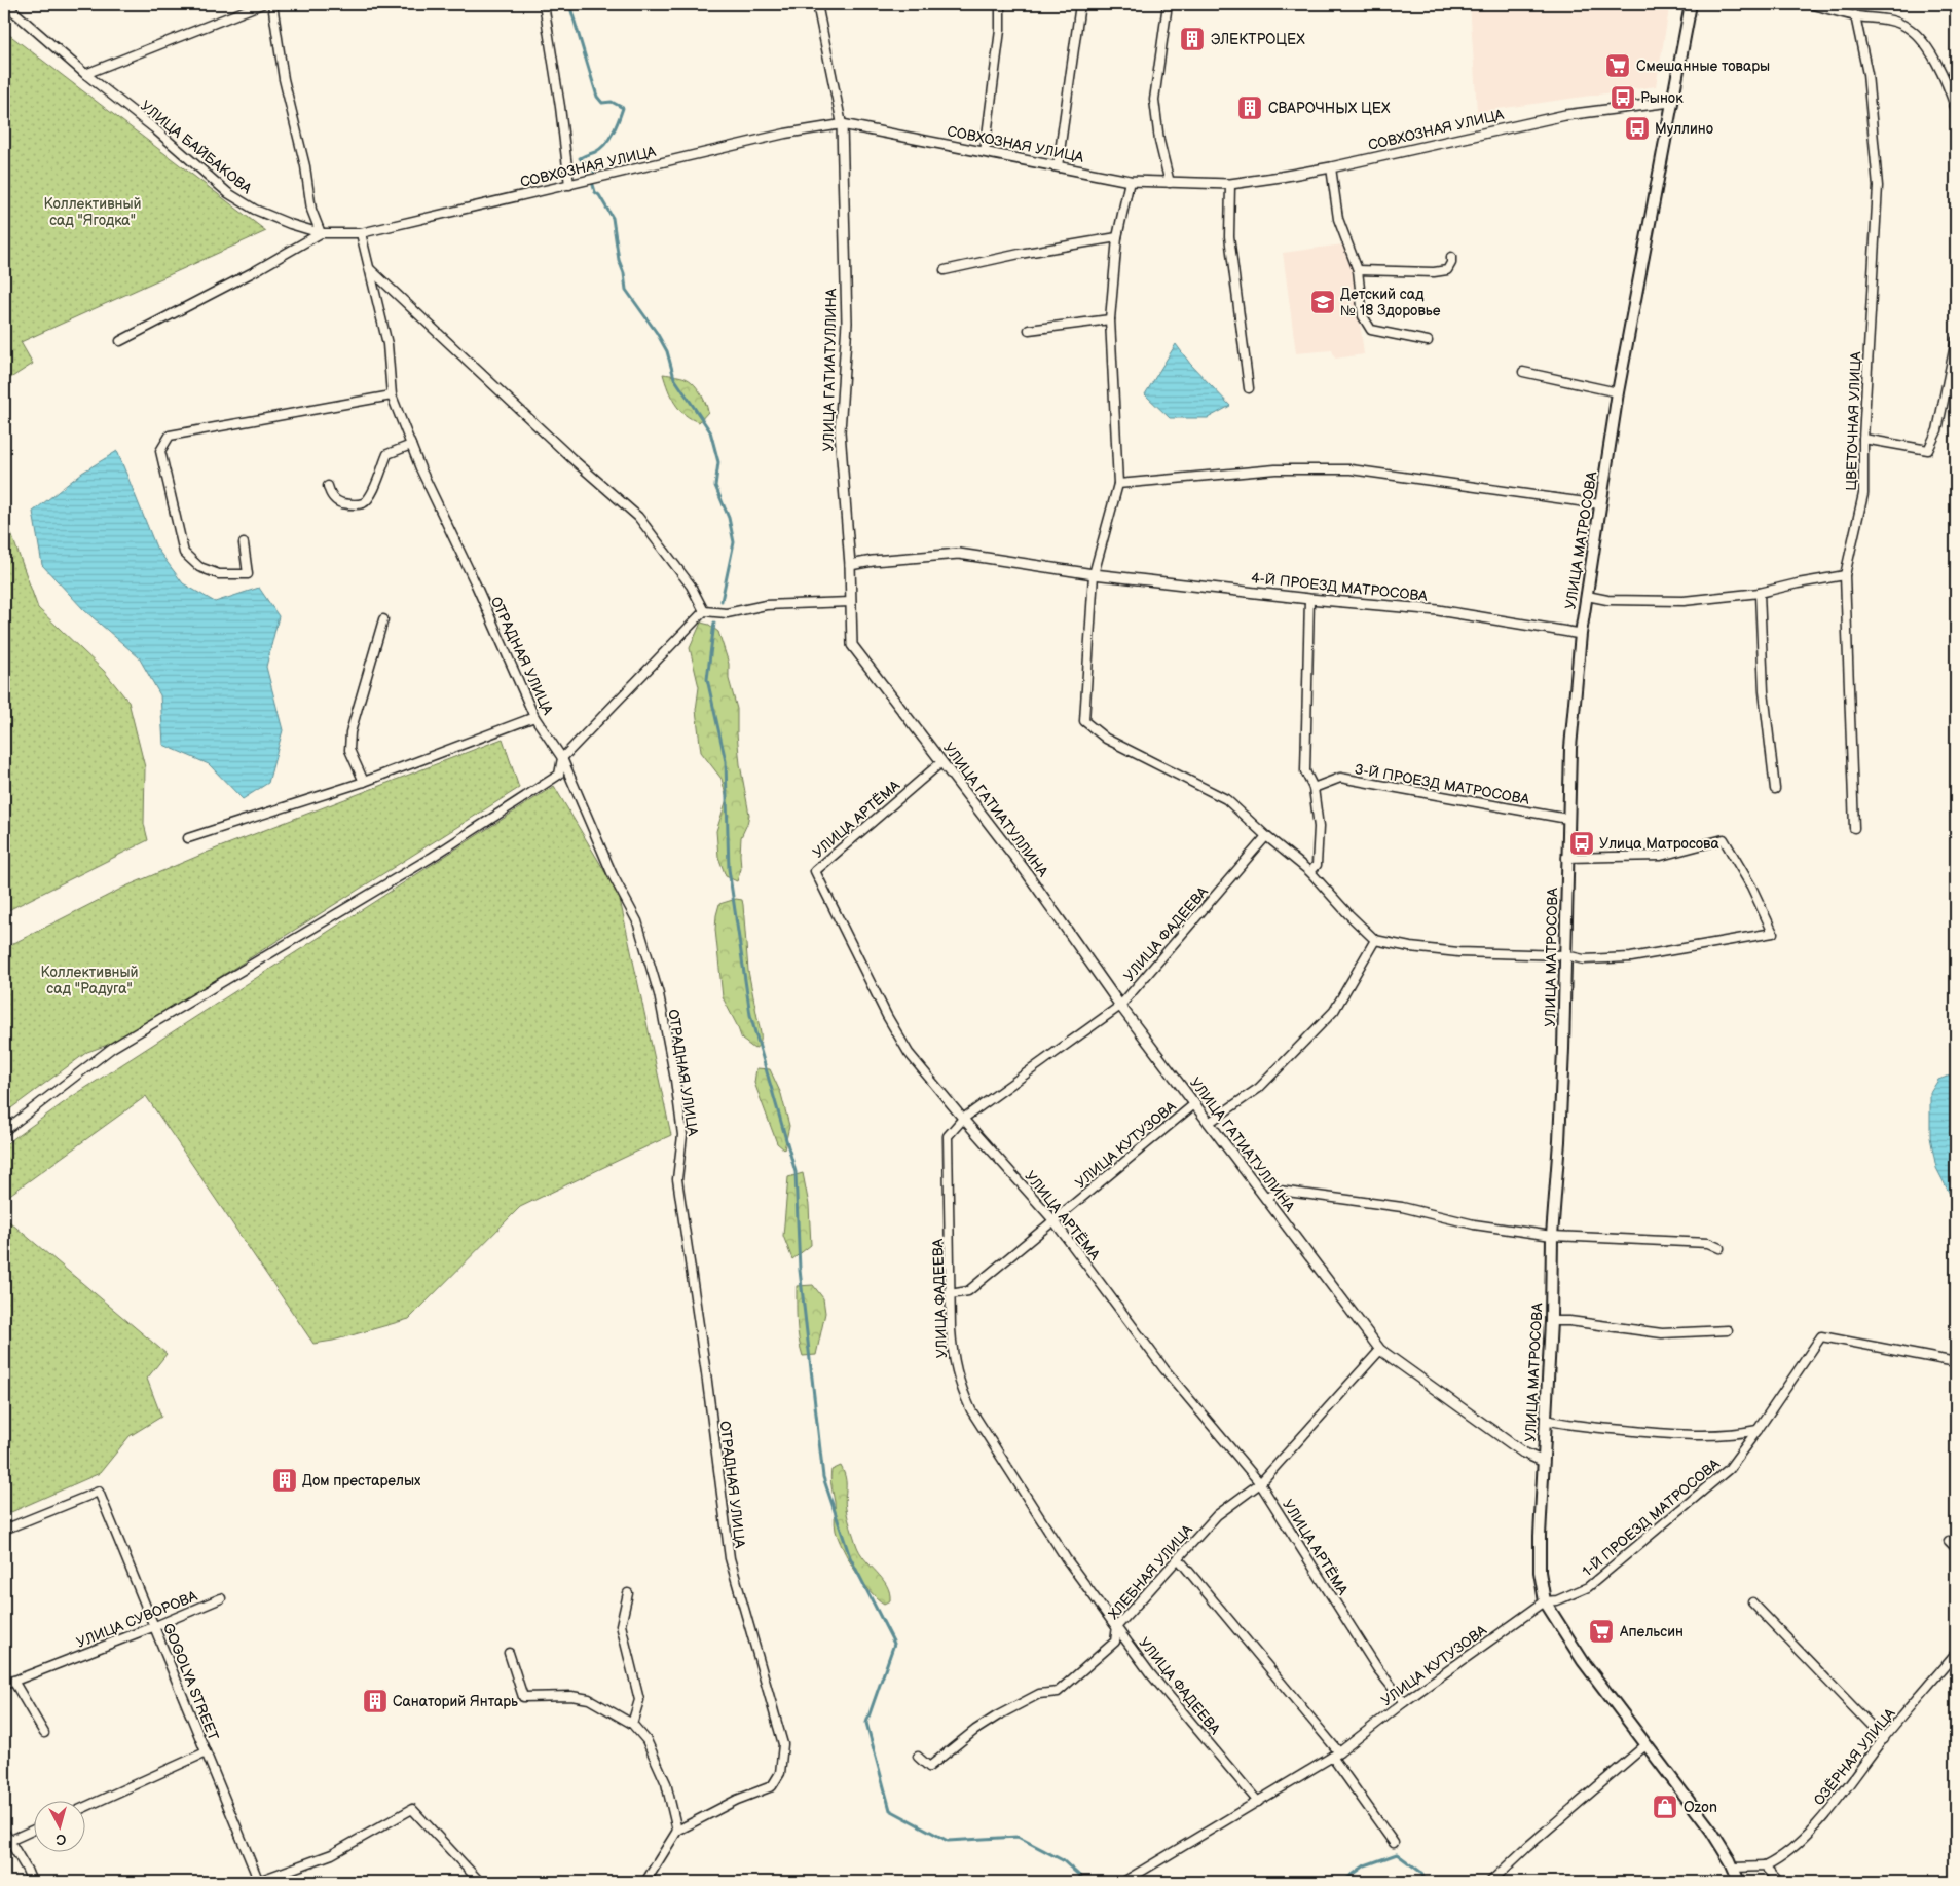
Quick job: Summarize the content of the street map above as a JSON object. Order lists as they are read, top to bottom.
{
  "streets": {
    "main road": ["УЛИЦА МАТРОСОВА"],
    "street": [
      "СОВХОЗНАЯ УЛИЦА",
      "УЛИЦА БАЙБАКОВА",
      "УЛИЦА ГАТИАТУЛЛИНА",
      "ЦВЕТОЧНАЯ УЛИЦА",
      "4-Й ПРОЕЗД МАТРОСОВА",
      "ОТРАДНАЯ УЛИЦА",
      "3-Й ПРОЕЗД МАТРОСОВА",
      "УЛИЦА АРТЁМА",
      "УЛИЦА ФАДЕЕВА",
      "УЛИЦА КУТУЗОВА",
      "1-Й ПРОЕЗД МАТРОСОВА",
      "ХЛЕБНАЯ УЛИЦА",
      "УЛИЦА СУВОРОВА",
      "GOGOLYA STREET",
      "ОЗЁРНАЯ УЛИЦА"
    ]
  },
  "crossings": [
    ["СОВХОЗНАЯ УЛИЦА", "УЛИЦА БАЙБАКОВА"],
    ["СОВХОЗНАЯ УЛИЦА", "УЛИЦА ГАТИАТУЛЛИНА"],
    ["СОВХОЗНАЯ УЛИЦА", "УЛИЦА МАТРОСОВА"],
    ["СОВХОЗНАЯ УЛИЦА", "ОТРАДНАЯ УЛИЦА"],
    ["УЛИЦА БАЙБАКОВА", "ОТРАДНАЯ УЛИЦА"],
    ["УЛИЦА ГАТИАТУЛЛИНА", "УЛИЦА МАТРОСОВА"],
    ["УЛИЦА ГАТИАТУЛЛИНА", "4-Й ПРОЕЗД МАТРОСОВА"],
    ["УЛИЦА ГАТИАТУЛЛИНА", "УЛИЦА АРТЁМА"],
    ["УЛИЦА ГАТИАТУЛЛИНА", "УЛИЦА ФАДЕЕВА"],
    ["УЛИЦА ГАТИАТУЛЛИНА", "УЛИЦА КУТУЗОВА"],
    ["УЛИЦА ГАТИАТУЛЛИНА", "ХЛЕБНАЯ УЛИЦА"],
    ["УЛИЦА МАТРОСОВА", "4-Й ПРОЕЗД МАТРОСОВА"],
    ["УЛИЦА МАТРОСОВА", "3-Й ПРОЕЗД МАТРОСОВА"],
    ["УЛИЦА МАТРОСОВА", "УЛИЦА КУТУЗОВА"],
    ["УЛИЦА МАТРОСОВА", "1-Й ПРОЕЗД МАТРОСОВА"],
    ["УЛИЦА АРТЁМА", "УЛИЦА ФАДЕЕВА"],
    ["УЛИЦА АРТЁМА", "УЛИЦА КУТУЗОВА"],
    ["УЛИЦА АРТЁМА", "ХЛЕБНАЯ УЛИЦА"],
    ["УЛИЦА ФАДЕЕВА", "УЛИЦА КУТУЗОВА"],
    ["УЛИЦА ФАДЕЕВА", "ХЛЕБНАЯ УЛИЦА"],
    ["УЛИЦА КУТУЗОВА", "1-Й ПРОЕЗД МАТРОСОВА"],
    ["УЛИЦА СУВОРОВА", "GOGOLYA STREET"]
  ],
  "parks": ["Коллективный сад \"Ягодка\"", "Коллективный сад \"Радуга\""],
  "places": {
    "building": [
      "ЭЛЕКТРОЦЕХ",
      "СВАРОЧНЫХ ЦЕХ",
      "Дом престарелых",
      "Санаторий Янтарь"
    ],
    "supermarket": ["Смешанные товары", "Апельсин"],
    "bus stop": ["Рынок", "Муллино", "Улица Матросова"],
    "school or university": ["Детский сад № 18 Здоровье"],
    "shop": ["Ozon"]
  },
  "north": "bottom"
}
